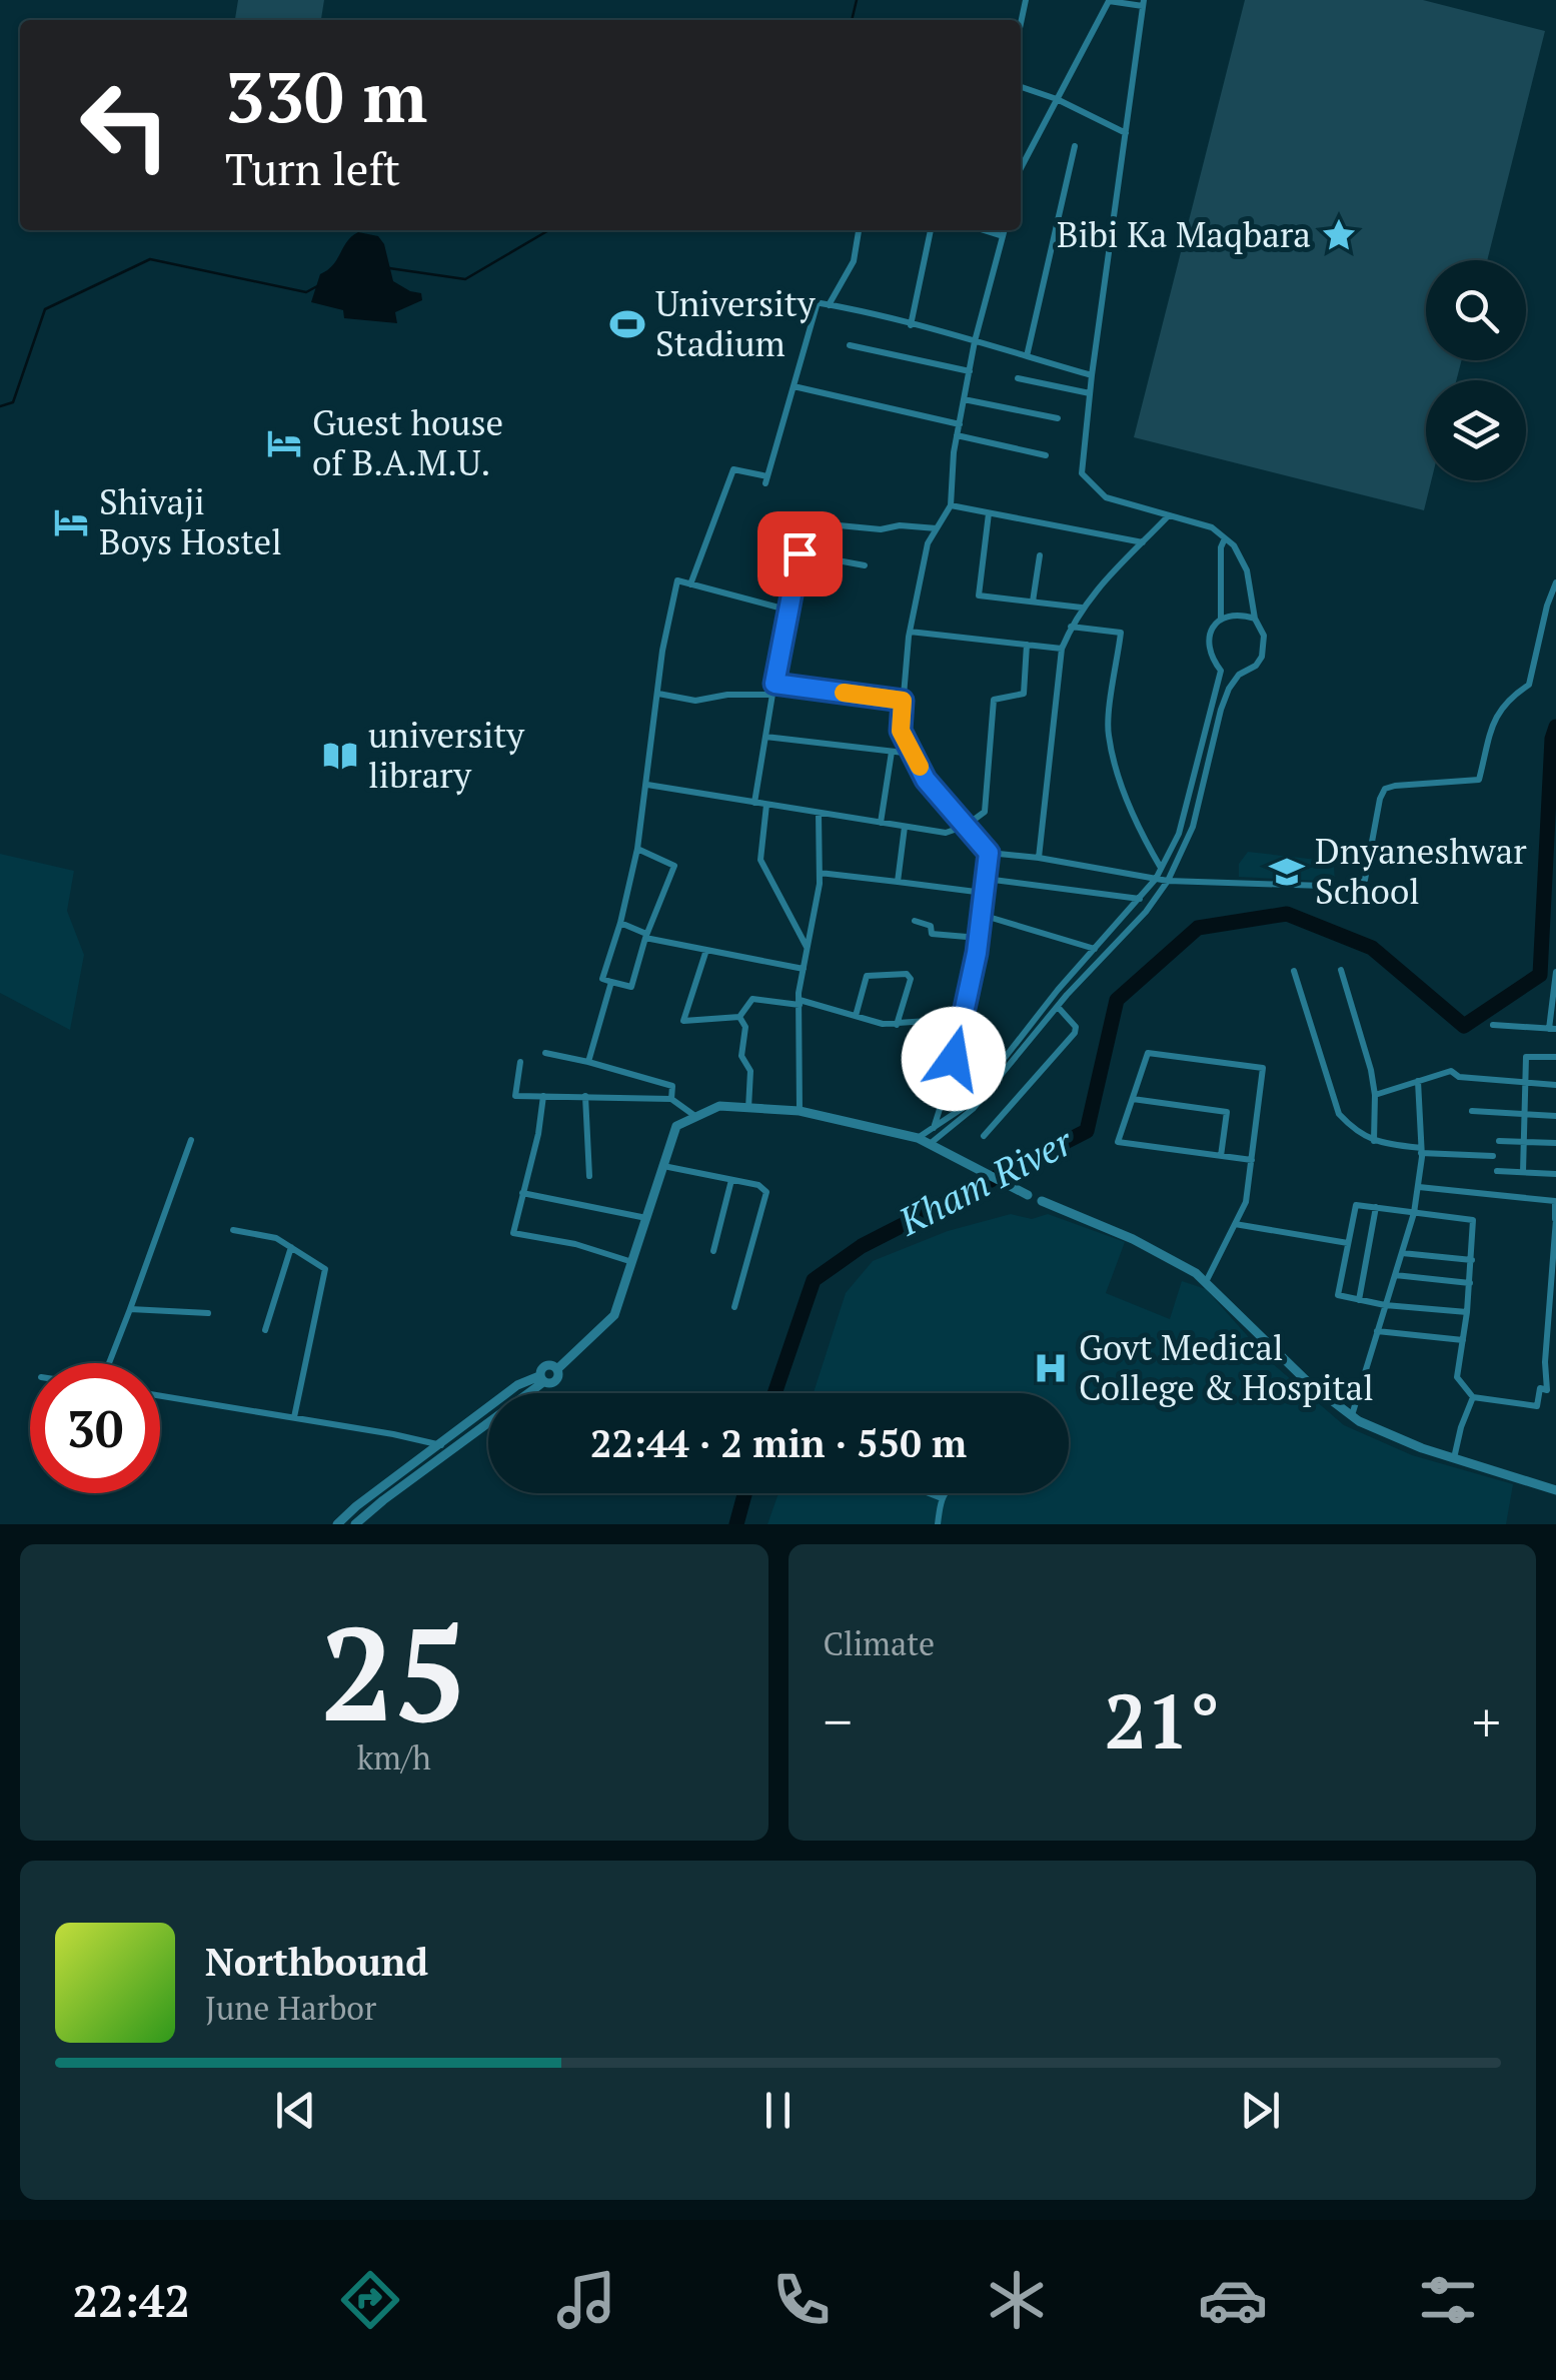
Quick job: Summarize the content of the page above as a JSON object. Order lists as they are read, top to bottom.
{
  "water": ["Kham River"],
  "places": {
    "place": ["Bibi Ka Maqbara"],
    "sports": ["University Stadium"],
    "hotel": ["Guest house of B.A.M.U.", "Shivaji Boys Hostel"],
    "library": ["university library"],
    "school or university": ["Dnyaneshwar School"],
    "hospital": ["Govt Medical College & Hospital"]
  },
  "page": {
    "turn": ["330 m", "Turn left"],
    "limit": "30",
    "trip": "22:44 · 2 min · 550 m",
    "tile": [
      ["25", "km/h"],
      "Climate"
    ],
    "heat": ["−", "21°", "+"],
    "song": ["Northbound", "June Harbor"],
    "tabs": "22:42"
  }
}
